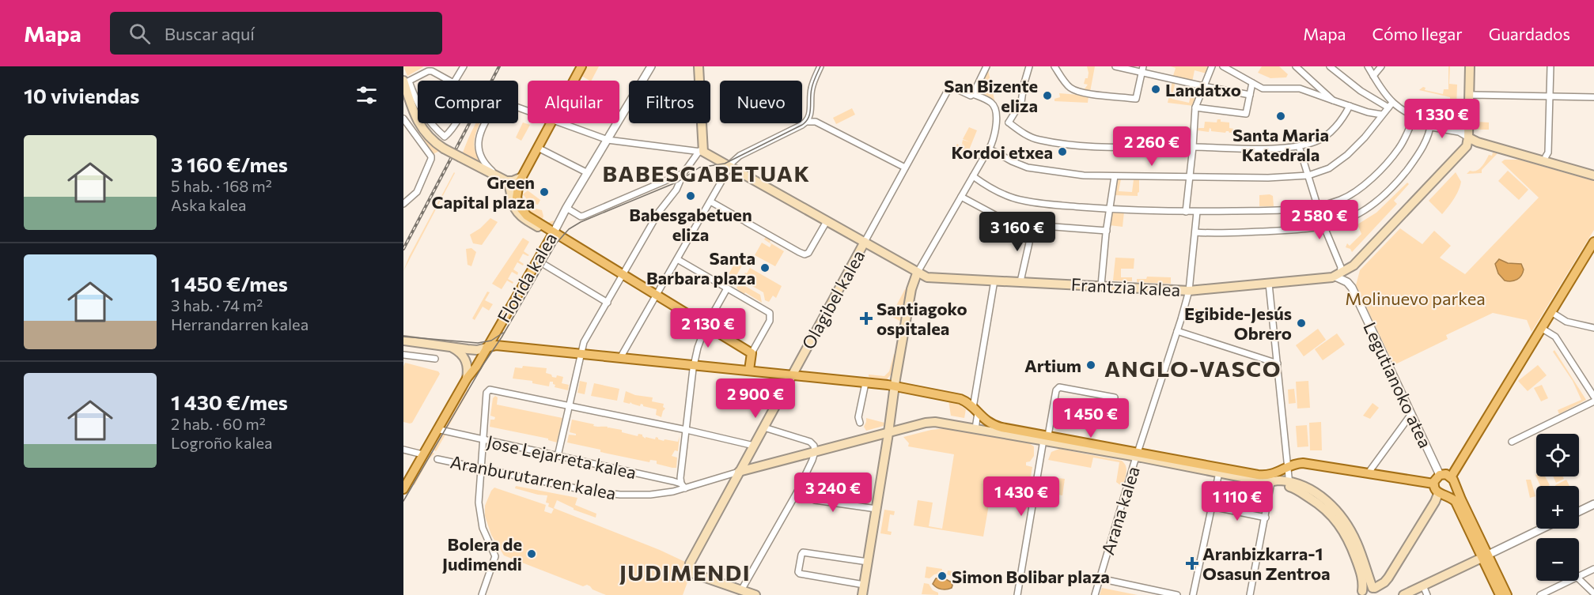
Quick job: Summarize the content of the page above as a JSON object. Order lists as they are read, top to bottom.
{
  "streets": {
    "main road": ["Florida kalea", "Frantzia kalea", "Olagibel kalea"],
    "street": [
      "Legutianoko atea",
      "Jose Lejarreta kalea",
      "Aranburutarren kalea",
      "Arana kalea"
    ]
  },
  "crossings": [
    ["Florida kalea", "Jose Lejarreta kalea"],
    ["Frantzia kalea", "Olagibel kalea"],
    ["Frantzia kalea", "Legutianoko atea"],
    ["Frantzia kalea", "Arana kalea"],
    ["Olagibel kalea", "Aranburutarren kalea"],
    ["Jose Lejarreta kalea", "Aranburutarren kalea"]
  ],
  "districts": ["BABESGABETUAK", "ANGLO-VASCO", "JUDIMENDI"],
  "parks": ["Molinuevo parkea"],
  "places": {
    "other": [
      "Landatxo",
      "San Bizente eliza",
      "Santa Maria Katedrala",
      "Kordoi etxea",
      "Green Capital plaza",
      "Babesgabetuen eliza",
      "Santa Barbara plaza",
      "Egibide-Jesús Obrero",
      "Artium",
      "Bolera de Judimendi",
      "Simon Bolibar plaza"
    ],
    "health": ["Santiagoko ospitalea", "Aranbizkarra-1 Osasun Zentroa"]
  },
  "page": {
    "header": "Mapa",
    "search": "Buscar aquí",
    "nav": ["Mapa", "Cómo llegar", "Guardados"],
    "heading": "10 viviendas",
    "chip": [
      "Comprar",
      "Alquilar",
      "Filtros",
      "Nuevo"
    ],
    "price": [
      "1 330 €",
      "2 260 €",
      "2 580 €",
      "3 160 €",
      "2 130 €",
      "2 900 €",
      "1 450 €",
      "3 240 €",
      "1 430 €",
      "1 110 €"
    ],
    "list": [
      {
        "name": "3 160 €/mes",
        "note": "5 hab. · 168 m² · Aska kalea"
      },
      {
        "name": "1 450 €/mes",
        "note": "3 hab. · 74 m² · Herrandarren kalea"
      },
      {
        "name": "1 430 €/mes",
        "note": "2 hab. · 60 m² · Logroño kalea"
      }
    ],
    "map_buttons": ["+", "−"]
  }
}
